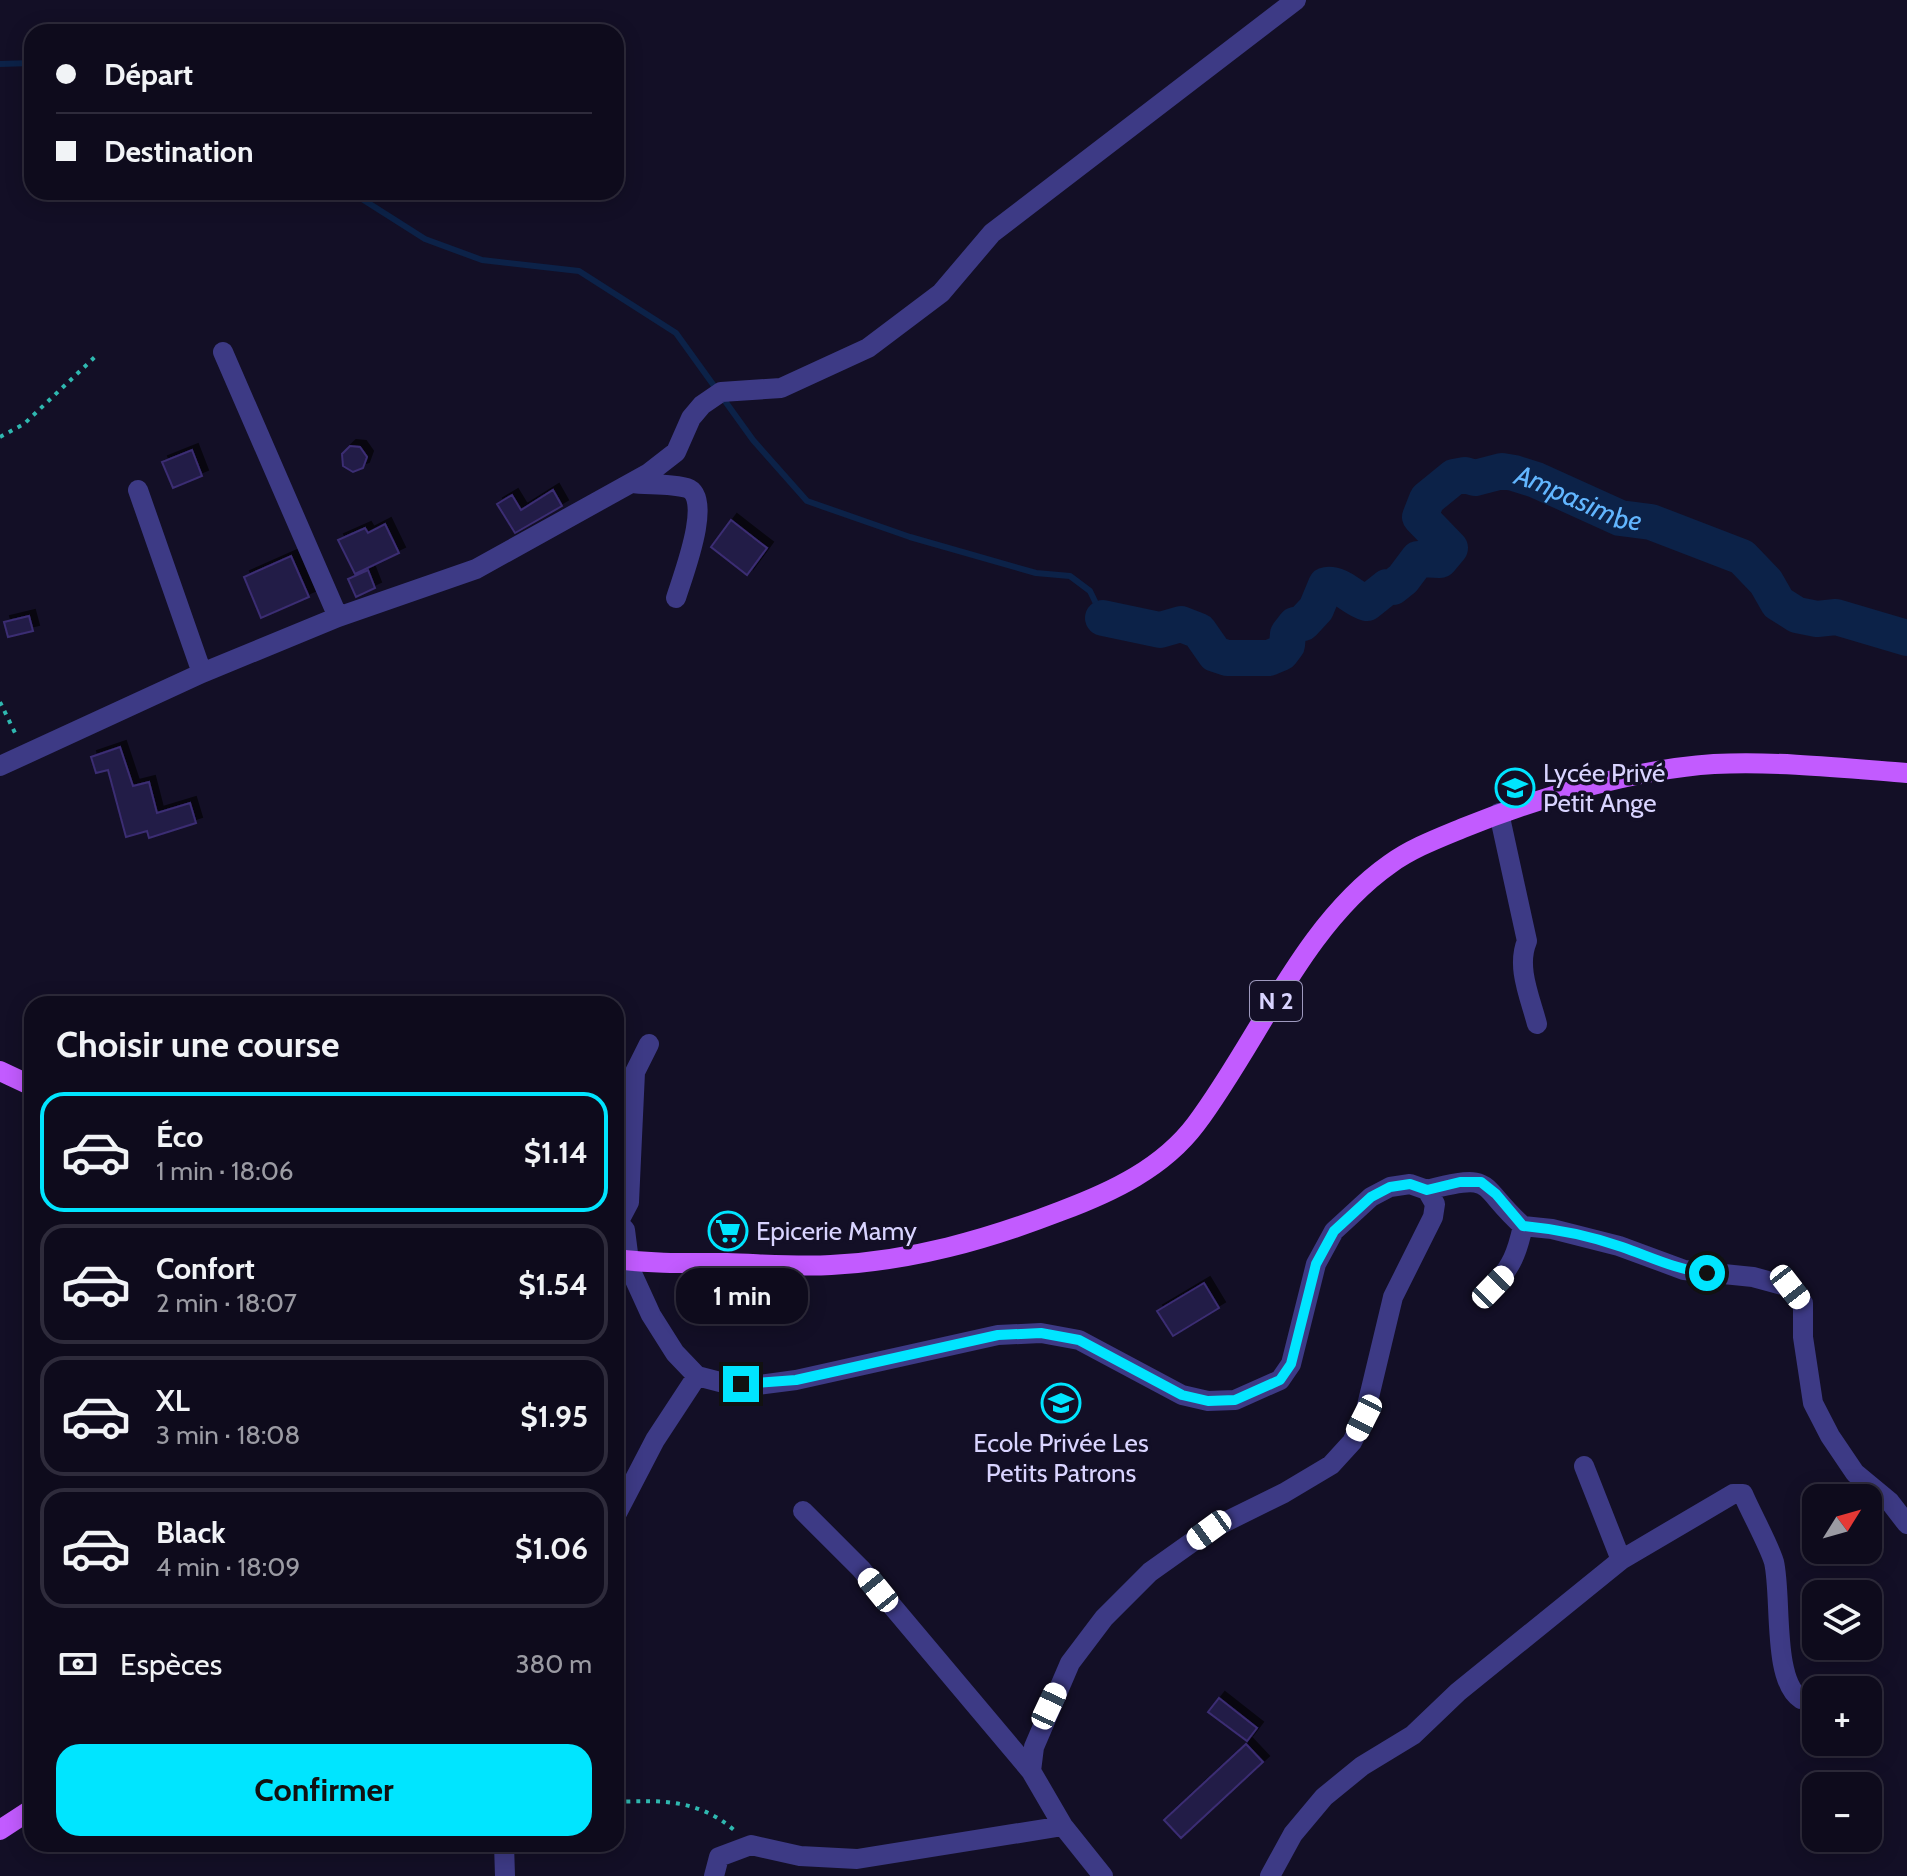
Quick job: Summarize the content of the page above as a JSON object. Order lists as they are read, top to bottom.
{
  "streets": {
    "main road": ["N 2"]
  },
  "water": ["Ampasimbe"],
  "places": {
    "school or university": ["Lycée Privé Petit Ange", "Ecole Privée Les Petits Patrons"],
    "supermarket": ["Epicerie Mamy"]
  },
  "north": "top right",
  "page": {
    "banner": ["Départ", "Destination"],
    "heading": "Choisir une course",
    "list": [
      {
        "name": "Éco",
        "note": "1 min · 18:06",
        "value": "$1.14"
      },
      {
        "name": "Confort",
        "note": "2 min · 18:07",
        "value": "$1.54"
      },
      {
        "name": "XL",
        "note": "3 min · 18:08",
        "value": "$1.95"
      },
      {
        "name": "Black",
        "note": "4 min · 18:09",
        "value": "$1.06"
      }
    ],
    "bubble": "1 min",
    "map_buttons": ["+", "−"],
    "pay": ["Espèces", "380 m"],
    "buttons": "Confirmer"
  }
}
